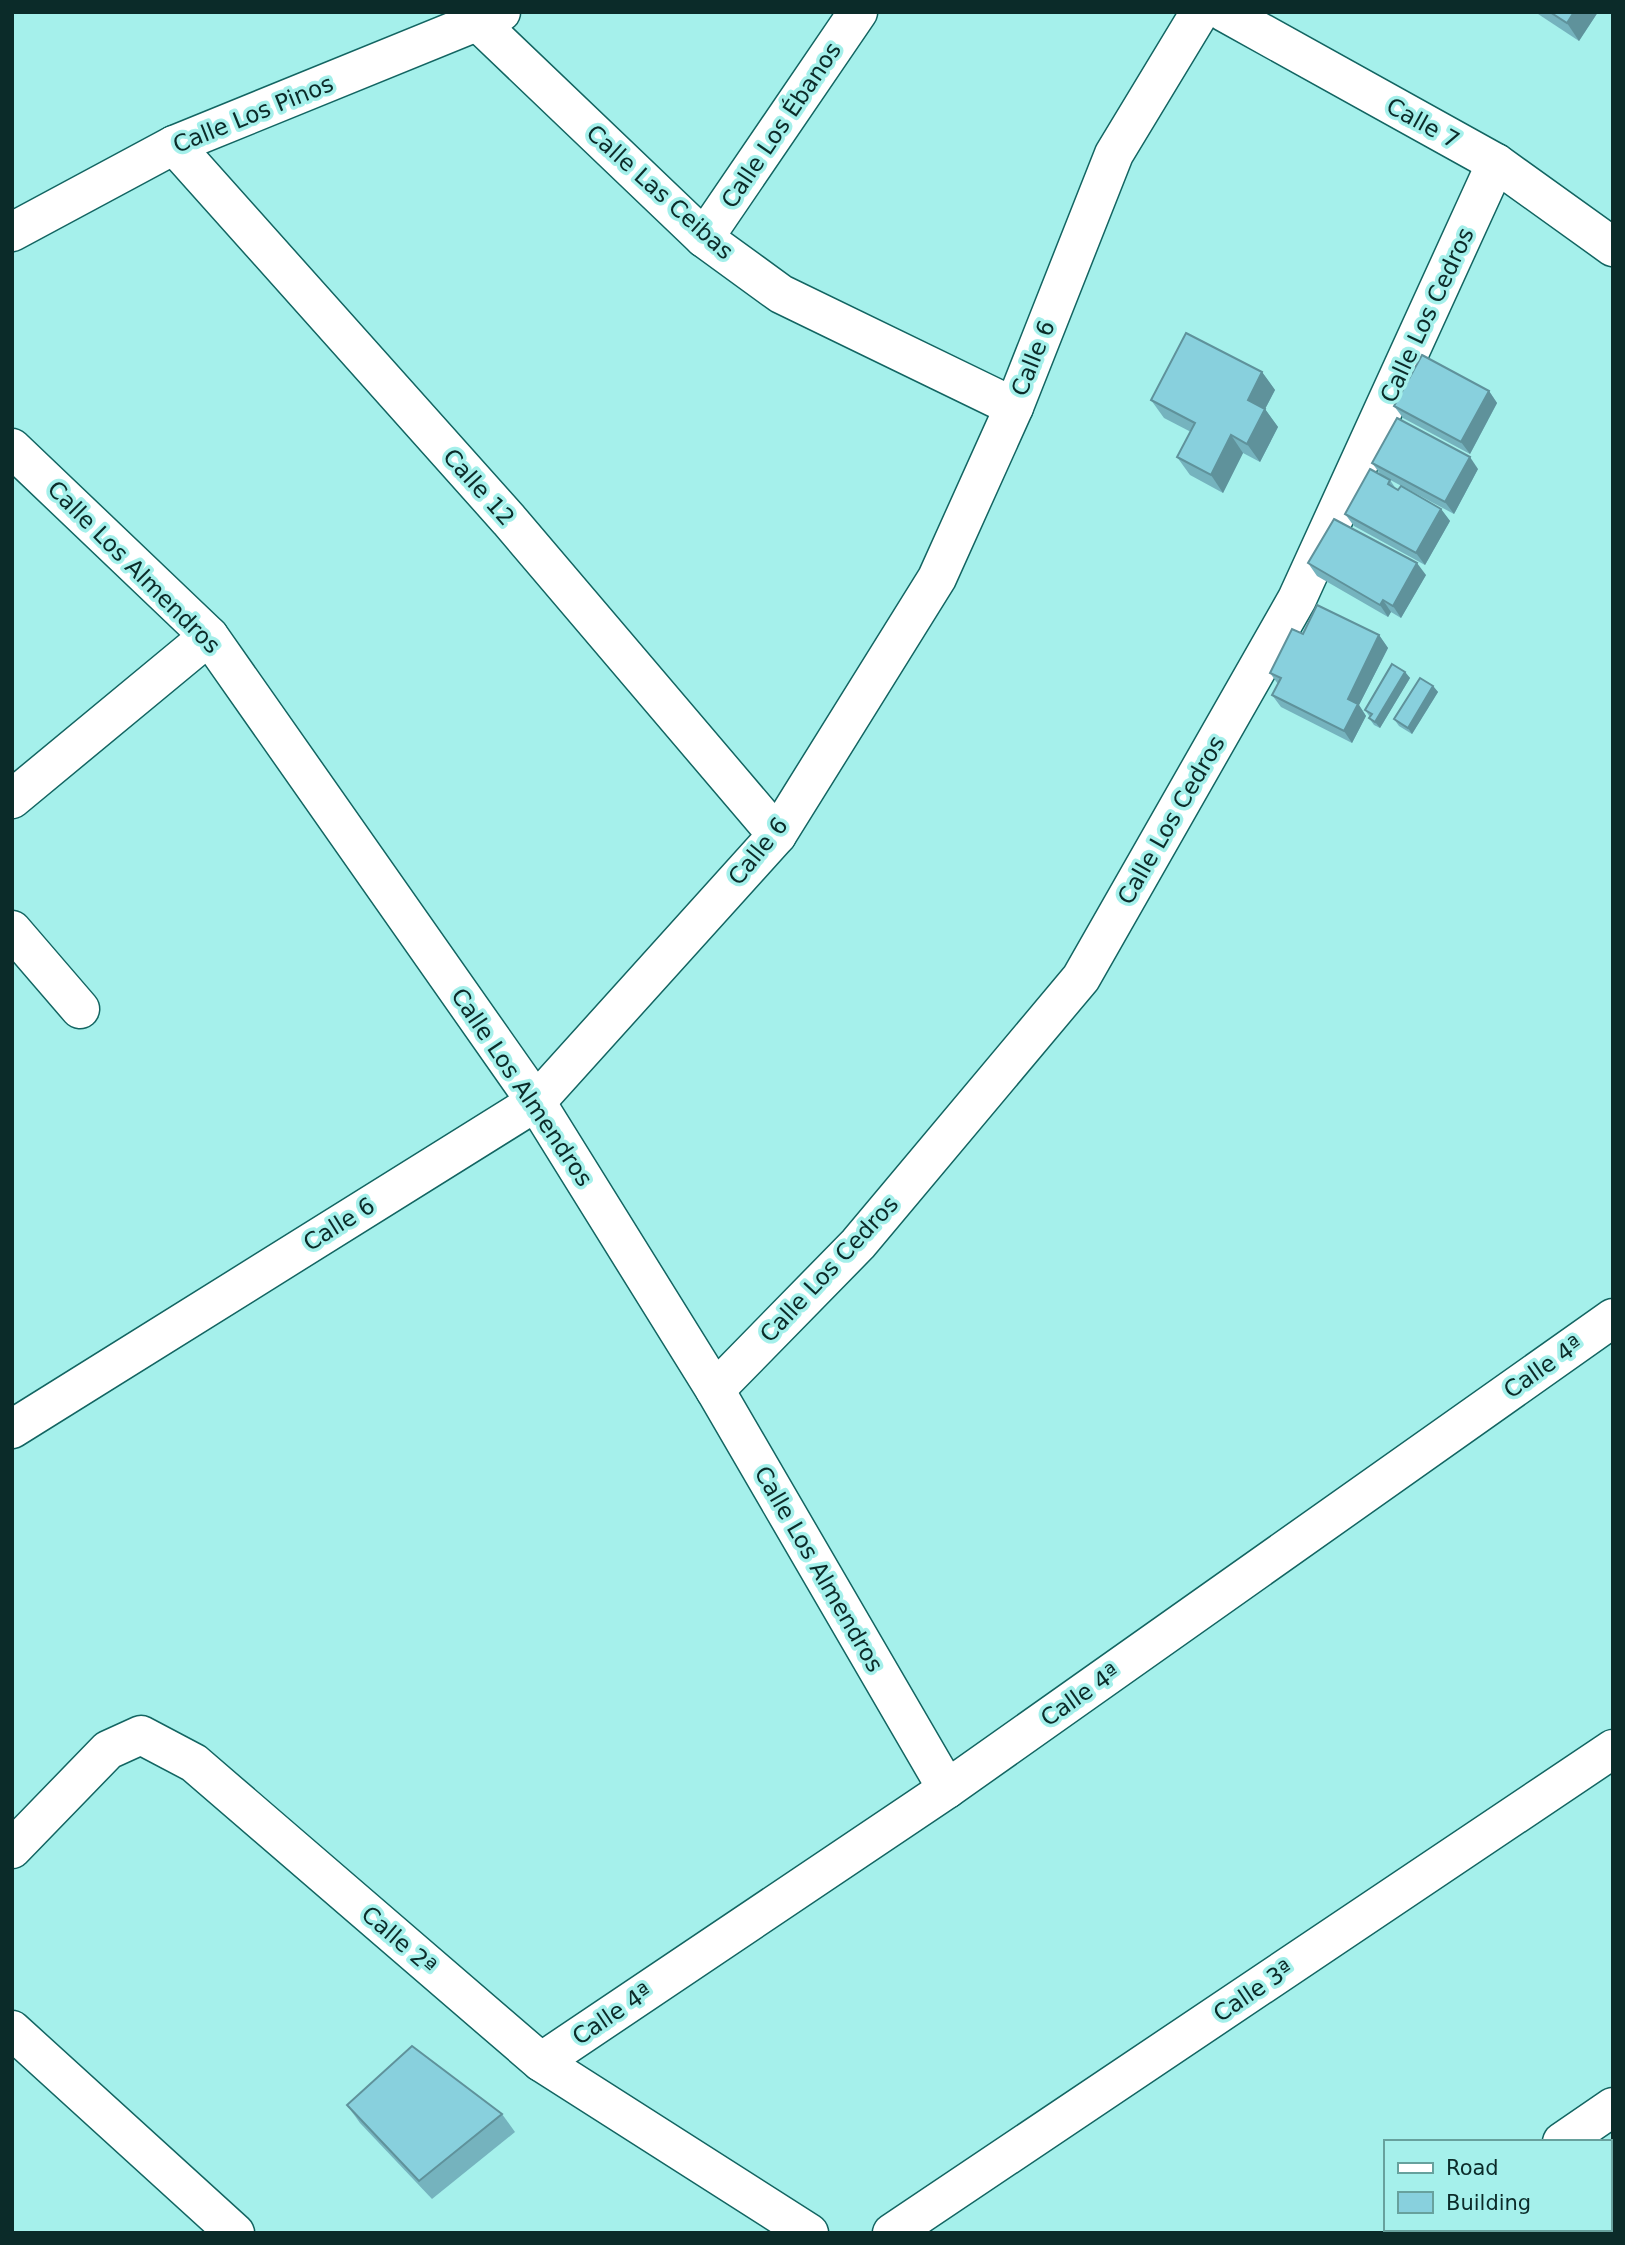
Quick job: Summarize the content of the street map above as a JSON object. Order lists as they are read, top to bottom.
{
  "streets": {
    "street": [
      "Calle Los Pinos",
      "Calle 7",
      "Calle Los Ébanos",
      "Calle Las Ceibas",
      "Calle Los Cedros",
      "Calle 6",
      "Calle 12",
      "Calle Los Almendros",
      "Calle 4ª",
      "Calle 2ª",
      "Calle 3ª"
    ]
  },
  "crossings": [
    ["Calle Los Pinos", "Calle Las Ceibas"],
    ["Calle Los Pinos", "Calle 12"],
    ["Calle 7", "Calle Los Cedros"],
    ["Calle Los Ébanos", "Calle Las Ceibas"],
    ["Calle Las Ceibas", "Calle 6"],
    ["Calle Los Cedros", "Calle Los Almendros"],
    ["Calle 6", "Calle 12"],
    ["Calle 6", "Calle Los Almendros"],
    ["Calle Los Almendros", "Calle 4ª"],
    ["Calle 4ª", "Calle 2ª"]
  ],
  "legend": ["Road", "Building"]
}
